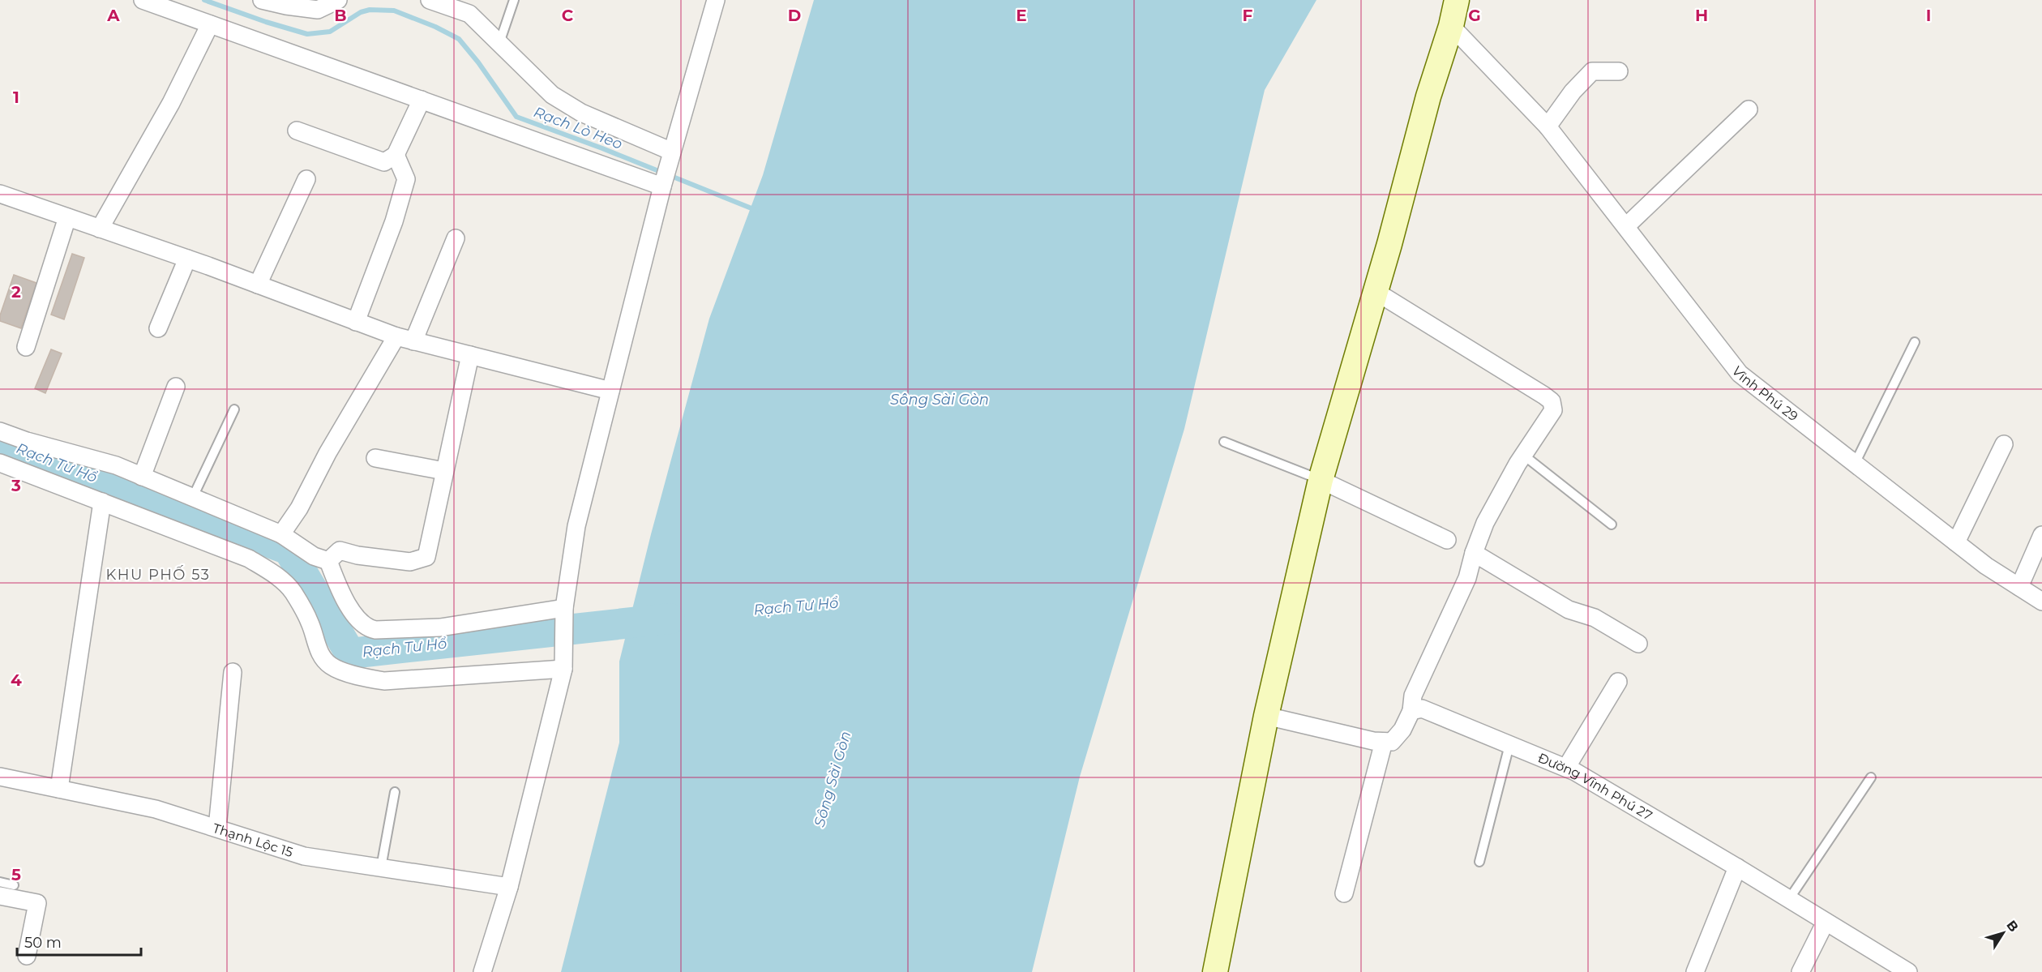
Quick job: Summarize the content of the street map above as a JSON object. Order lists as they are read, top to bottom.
{
  "streets": {
    "street": ["Vĩnh Phú 29", "Đường Vĩnh Phú 27", "Thạnh Lộc 15"]
  },
  "districts": ["KHU PHỐ 53"],
  "water": ["Rạch Lò Heo", "Sông Sài Gòn", "Rạch Tư Hổ"],
  "scale_bar": "50 m",
  "north": "top right",
  "grid": {
    "columns": [
      "A",
      "B",
      "C",
      "D",
      "E",
      "F",
      "G",
      "H",
      "I"
    ],
    "rows": [
      "1",
      "2",
      "3",
      "4",
      "5"
    ]
  }
}
